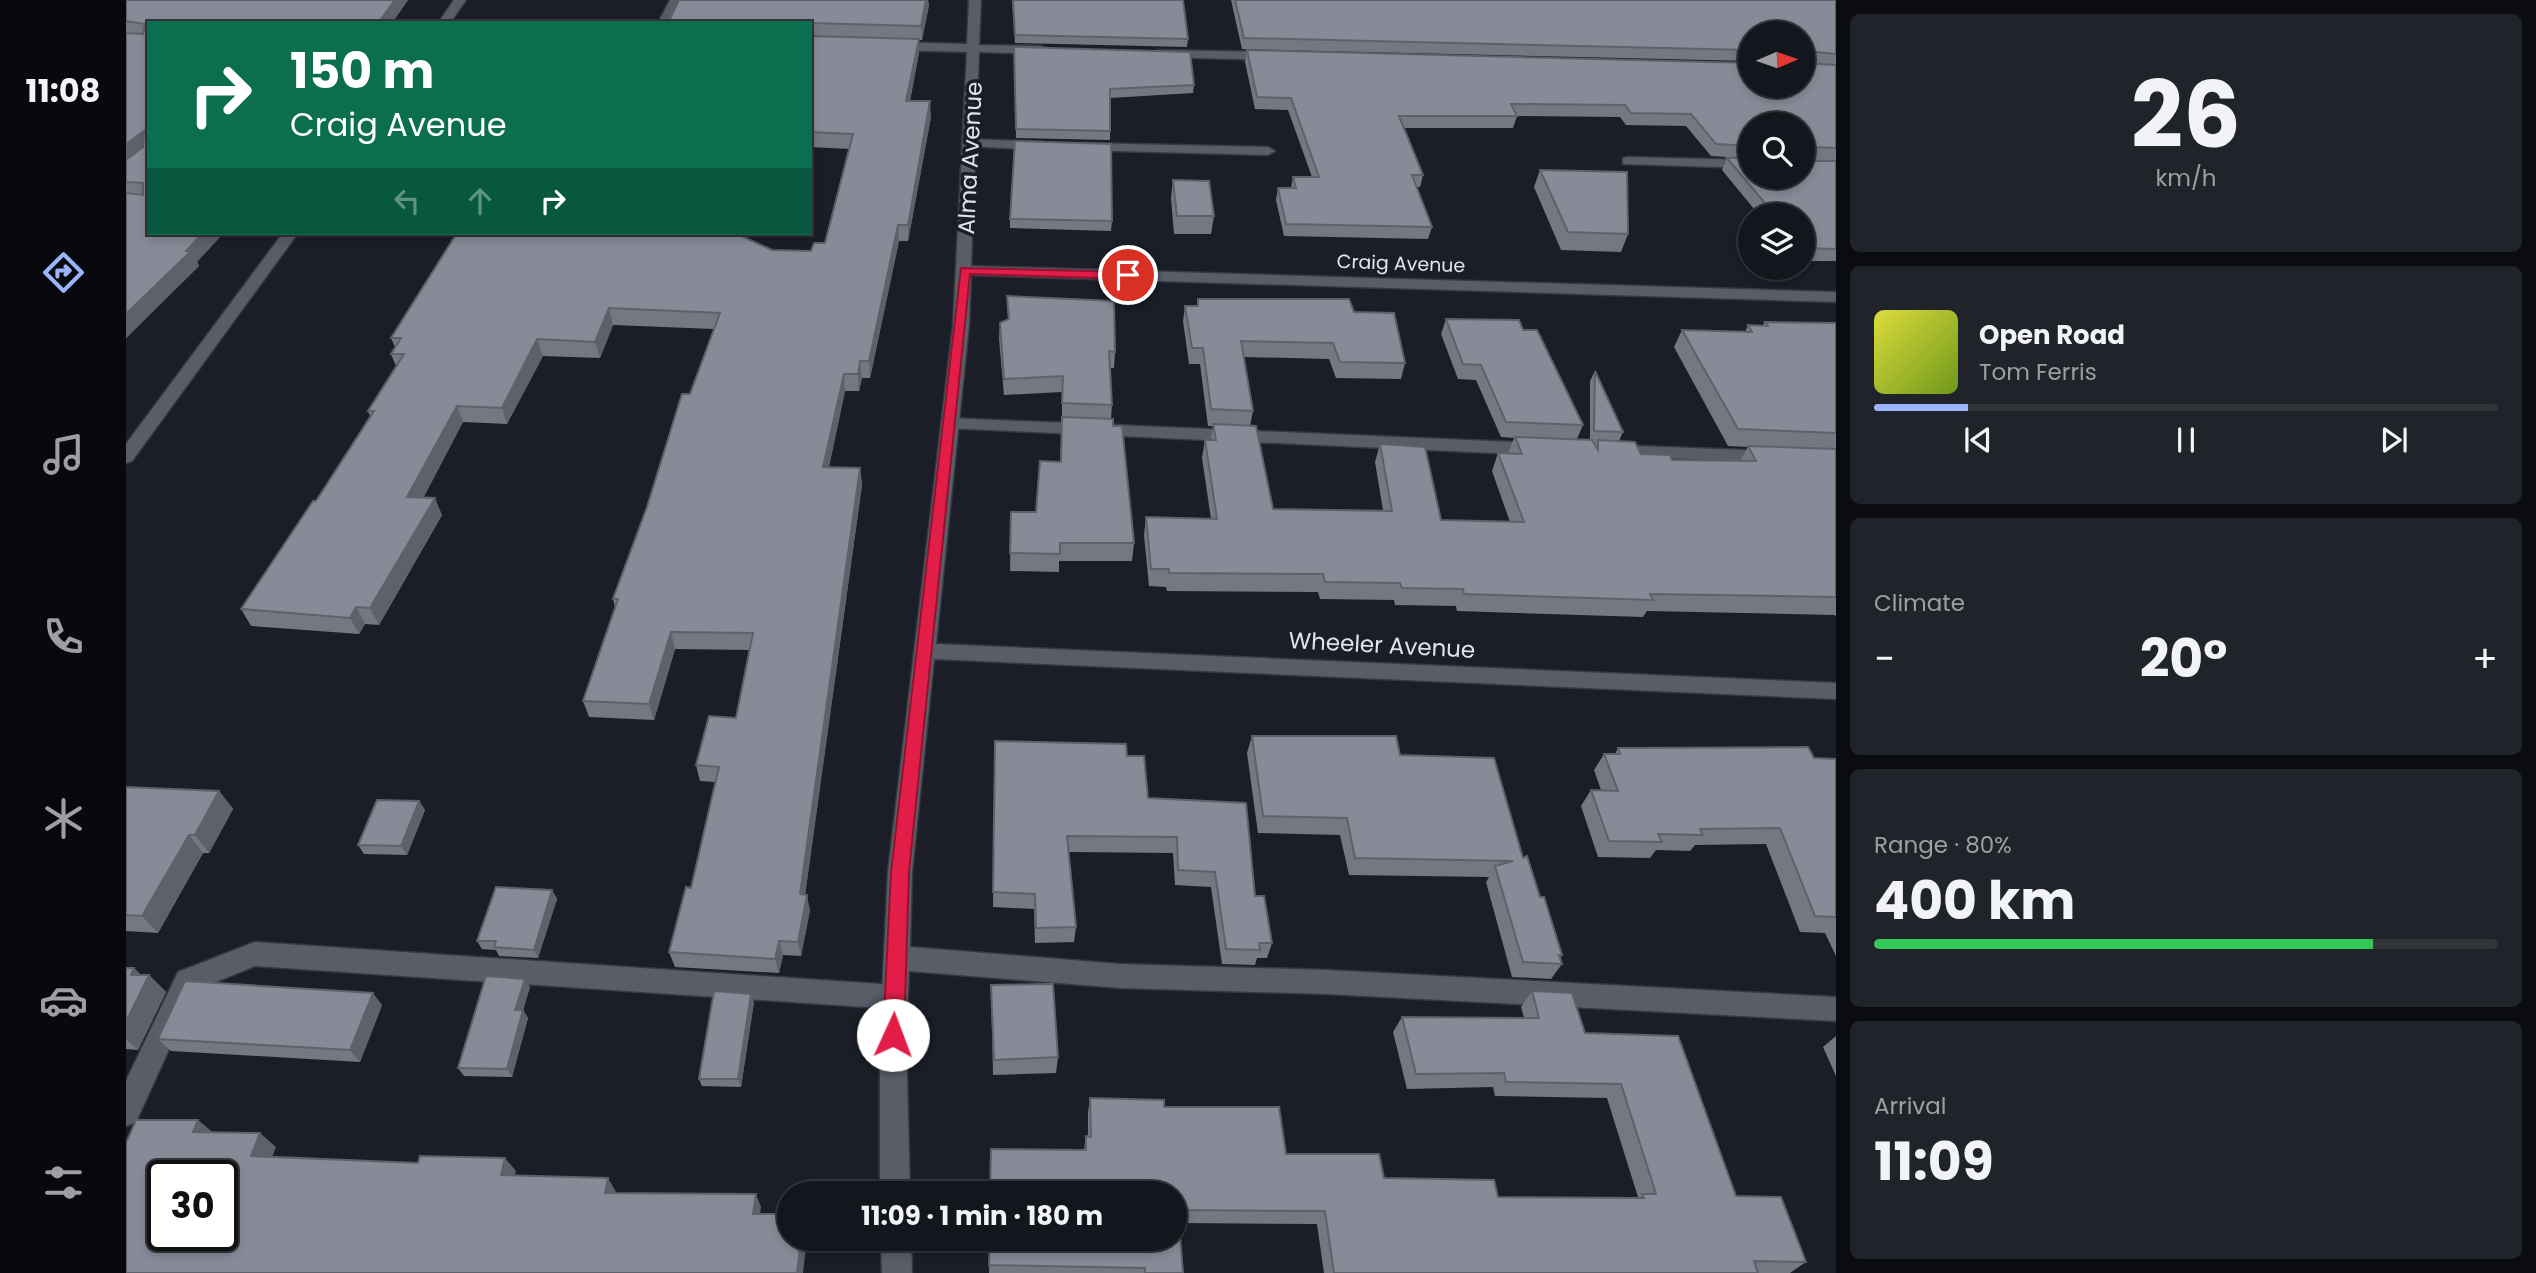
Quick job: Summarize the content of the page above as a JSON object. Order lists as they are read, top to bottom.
{
  "streets": {
    "street": ["Alma Avenue", "Craig Avenue", "Wheeler Avenue"]
  },
  "crossings": [
    ["Alma Avenue", "Craig Avenue"],
    ["Alma Avenue", "Wheeler Avenue"]
  ],
  "north": "right",
  "page": {
    "tabs": "11:08",
    "tile": [
      ["26", "km/h"],
      "Climate",
      ["Range · 80%", "400 km"],
      ["Arrival", "11:09"]
    ],
    "turn": ["150 m", "Craig Avenue"],
    "song": ["Open Road", "Tom Ferris"],
    "heat": ["−", "20°", "+"],
    "limit": "30",
    "trip": "11:09 · 1 min · 180 m"
  }
}
